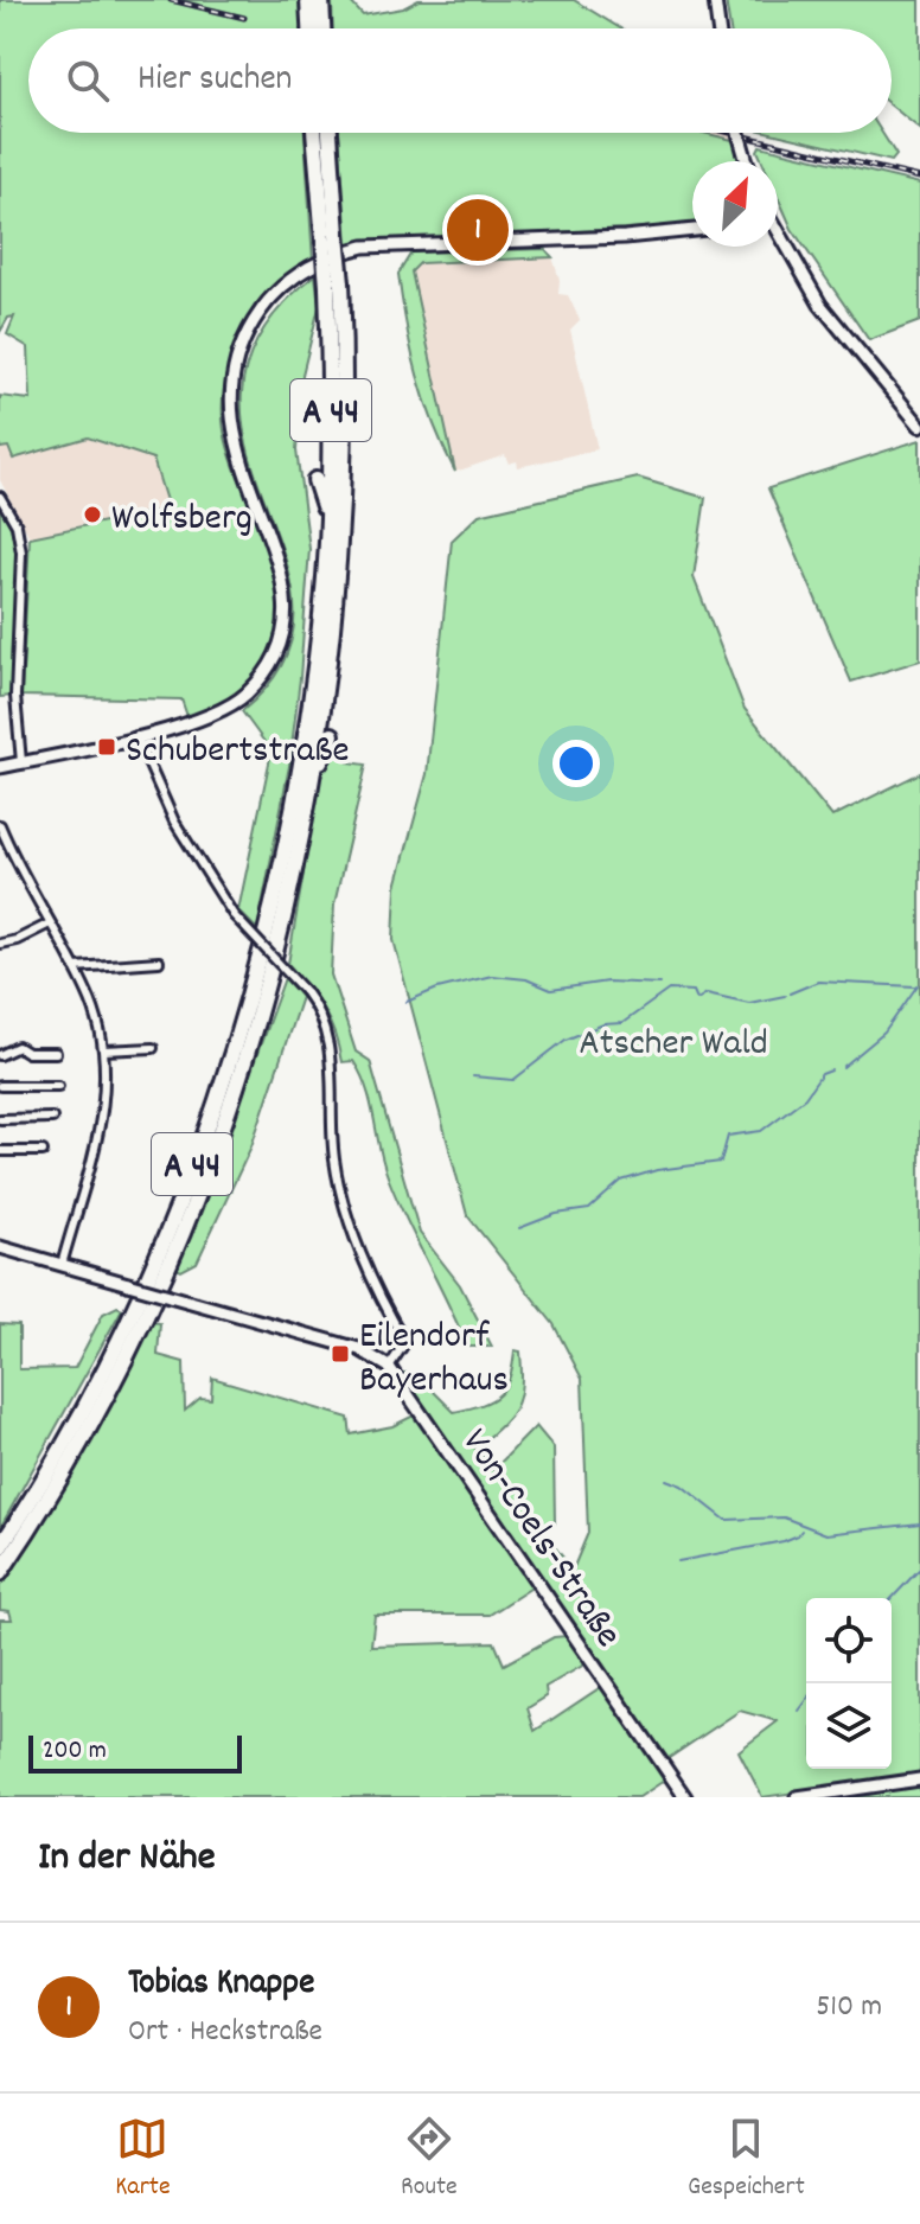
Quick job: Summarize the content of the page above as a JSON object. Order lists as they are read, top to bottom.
{
  "streets": {
    "highway": ["A 44"],
    "main road": ["Von-Coels-Straße"]
  },
  "parks": ["Atscher Wald"],
  "places": {
    "other": ["Wolfsberg"],
    "transit": ["Schubertstraße", "Eilendorf Bayerhaus"]
  },
  "scale_bar": "200 m",
  "north": "top right",
  "page": {
    "search": "Hier suchen",
    "pins": "1",
    "scale": "200 m",
    "heading": "In der Nähe",
    "list": [
      {
        "mark": "1",
        "name": "Tobias Knappe",
        "note": "Ort · Heckstraße",
        "value": "510 m"
      }
    ],
    "nav": ["Karte", "Route", "Gespeichert"]
  }
}
